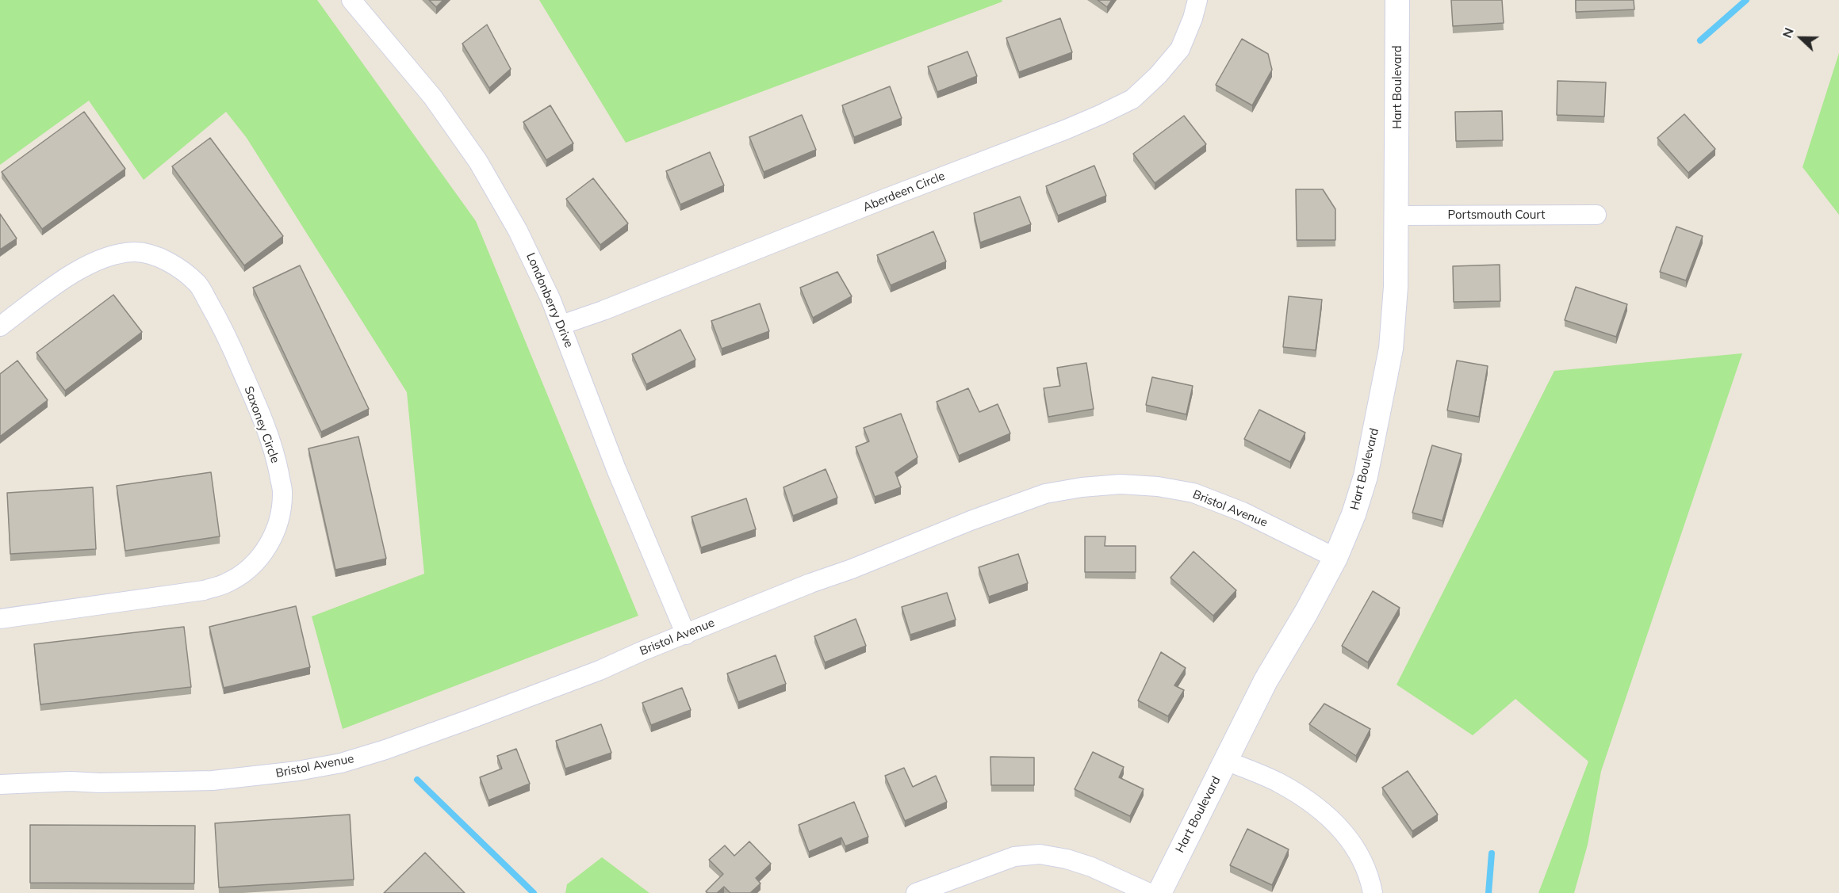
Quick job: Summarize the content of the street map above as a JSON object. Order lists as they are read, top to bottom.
{
  "streets": {
    "street": [
      "Hart Boulevard",
      "Aberdeen Circle",
      "Portsmouth Court",
      "Londonberry Drive",
      "Saxoney Circle",
      "Bristol Avenue"
    ]
  },
  "crossings": [
    ["Hart Boulevard", "Portsmouth Court"],
    ["Hart Boulevard", "Bristol Avenue"],
    ["Aberdeen Circle", "Londonberry Drive"],
    ["Londonberry Drive", "Bristol Avenue"]
  ],
  "north": "left"
}
